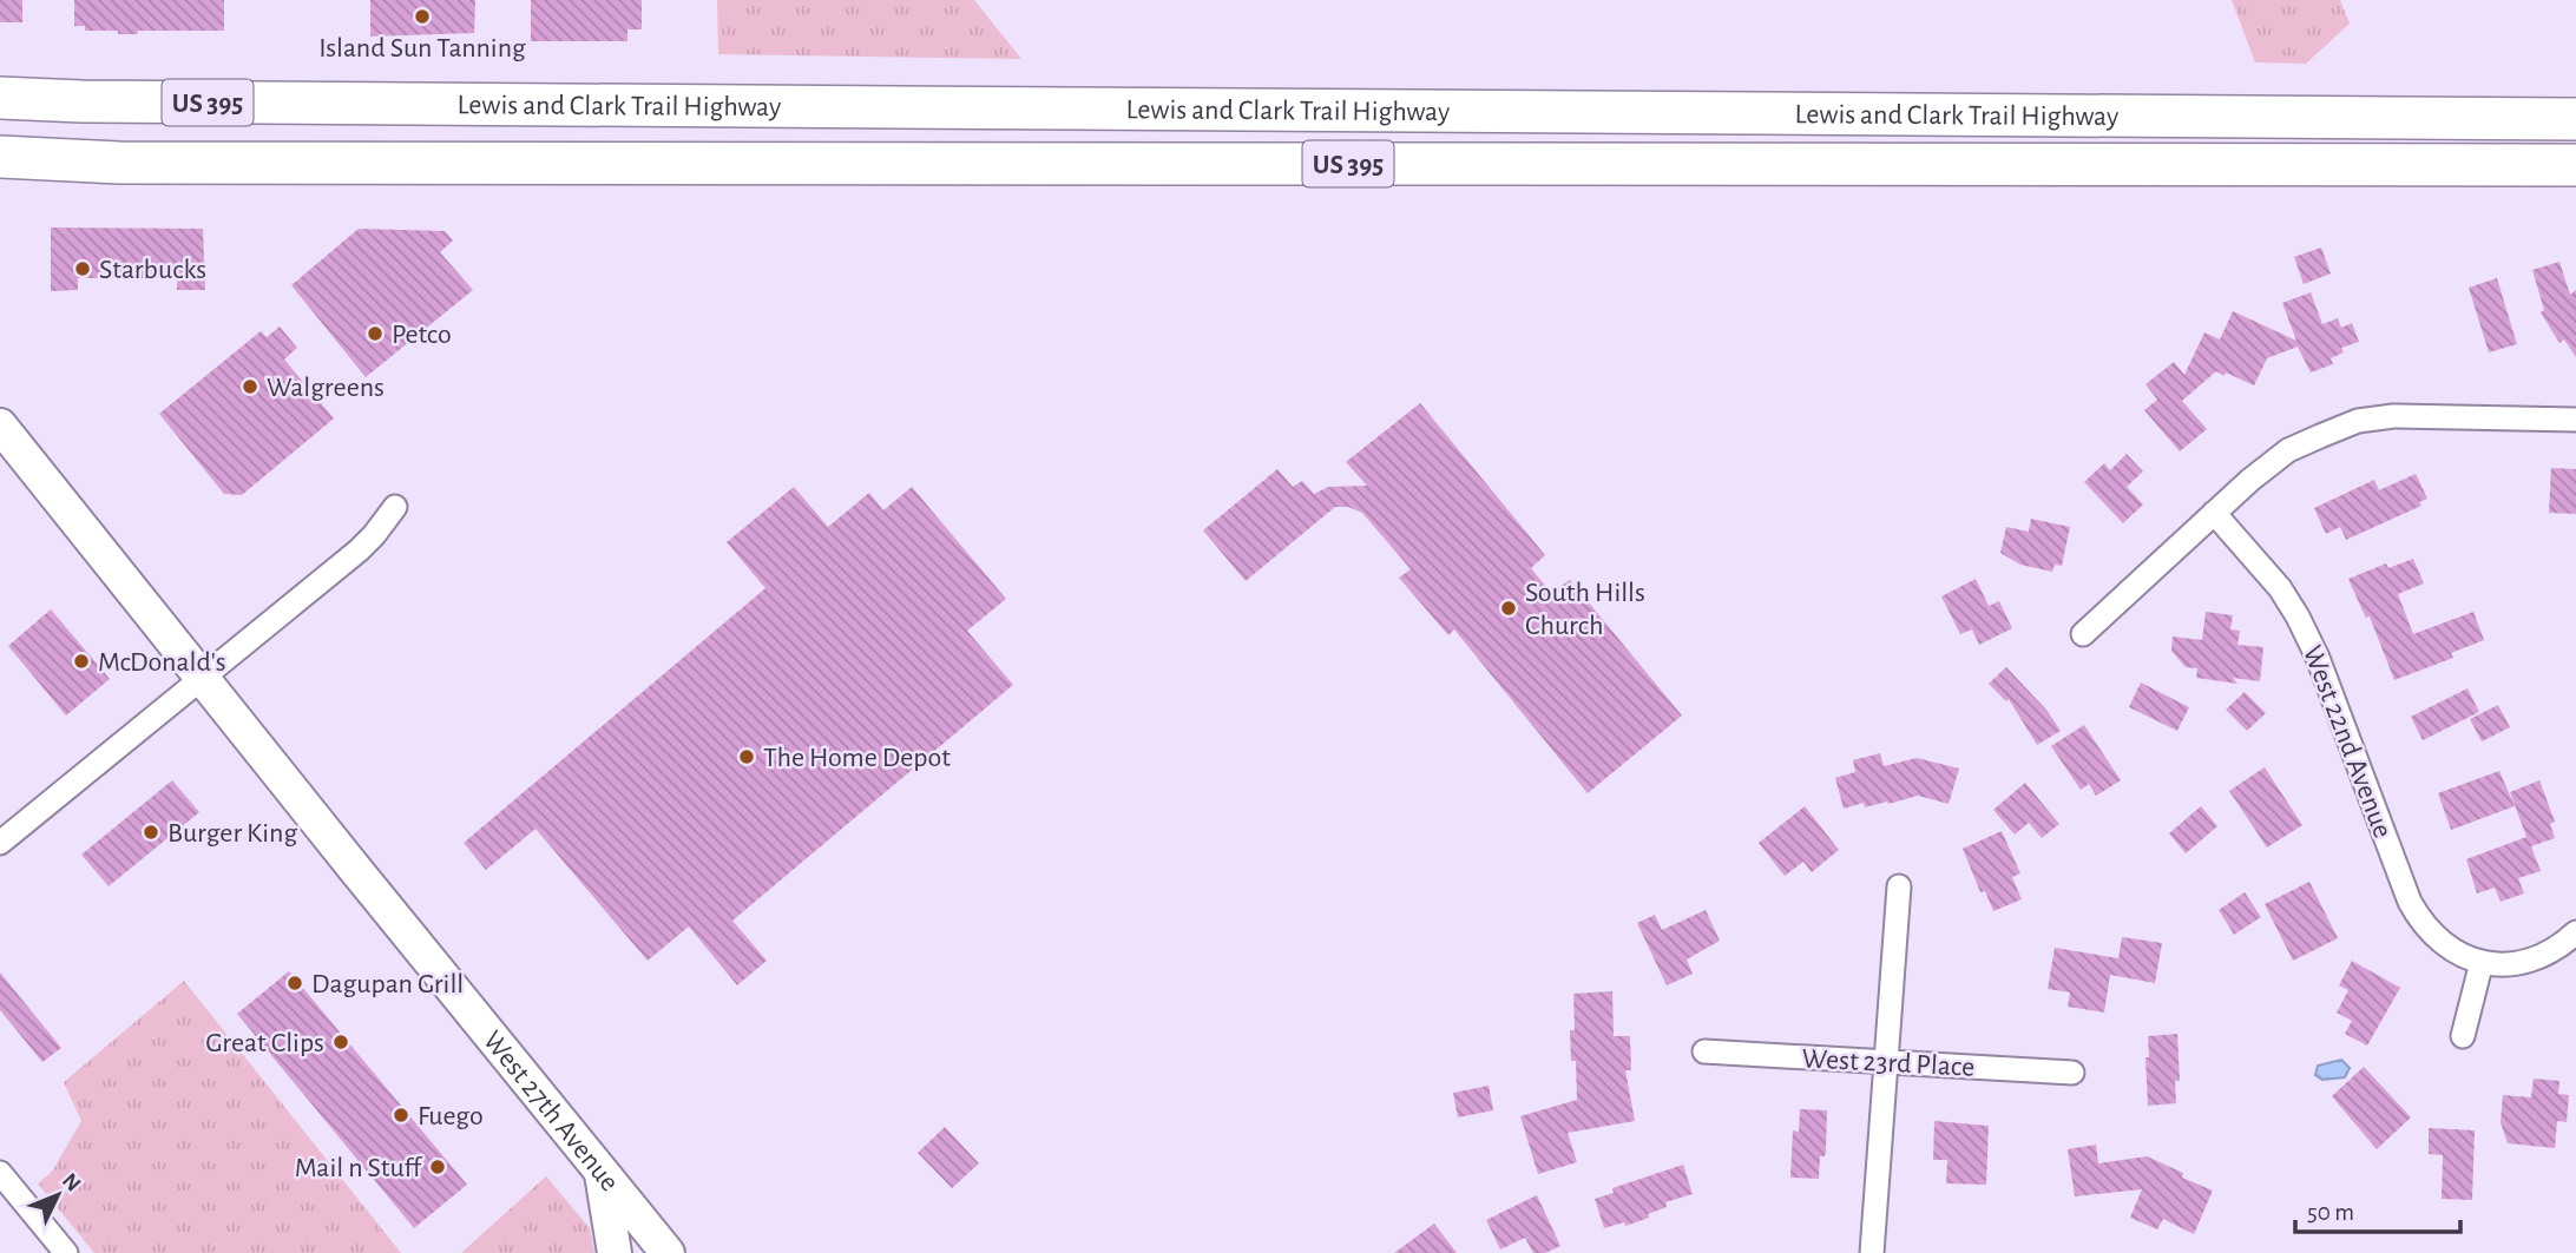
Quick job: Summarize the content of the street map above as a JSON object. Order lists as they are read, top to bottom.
{
  "streets": {
    "highway": ["US 395", "Lewis and Clark Trail Highway"],
    "main road": ["West 27th Avenue"],
    "street": ["West 22nd Avenue", "West 23rd Place"]
  },
  "places": [
    "Island Sun Tanning",
    "Starbucks",
    "Petco",
    "Walgreens",
    "South Hills Church",
    "McDonald's",
    "The Home Depot",
    "Burger King",
    "Dagupan Grill",
    "Great Clips",
    "Fuego",
    "Mail n Stuff"
  ],
  "scale_bar": "50 m",
  "north": "top right"
}
